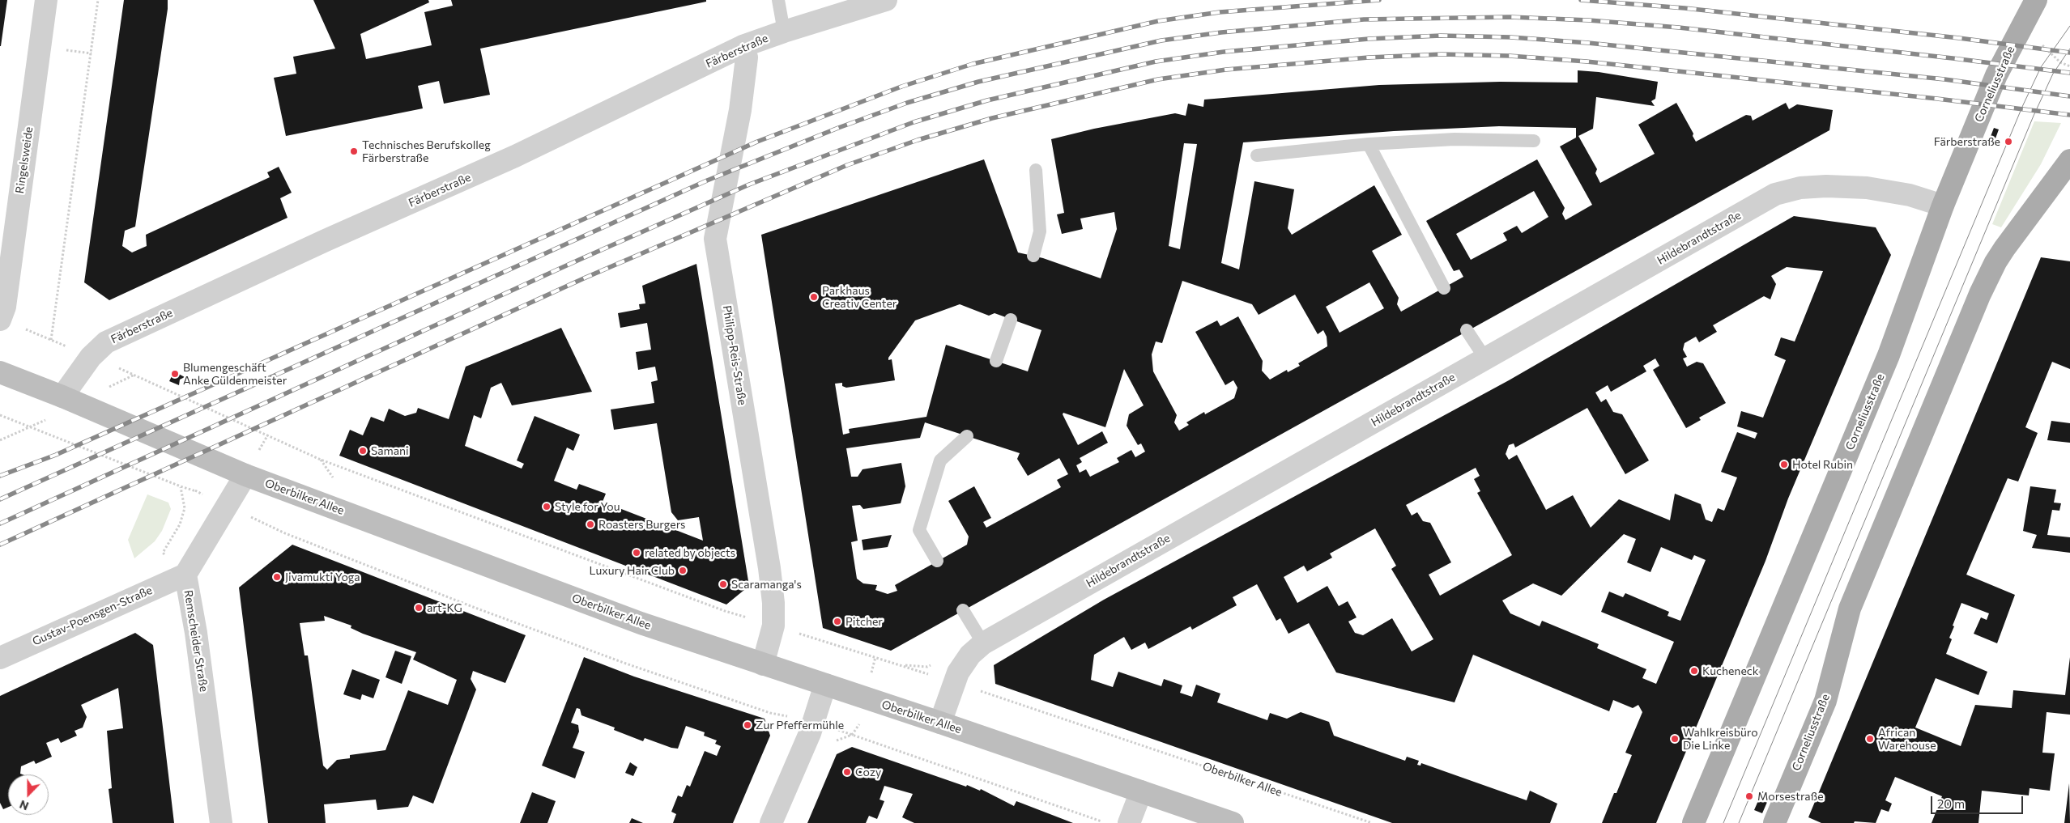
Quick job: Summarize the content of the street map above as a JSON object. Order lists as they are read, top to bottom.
{
  "streets": {
    "main road": ["Corneliusstraße", "Oberbilker Allee"],
    "street": [
      "Färberstraße",
      "Ringelsweide",
      "Hildebrandtstraße",
      "Philipp-Reis-Straße",
      "Gustav-Poensgen-Straße",
      "Remscheider Straße"
    ]
  },
  "crossings": [
    ["Färberstraße", "Philipp-Reis-Straße"],
    ["Färberstraße", "Oberbilker Allee"],
    ["Corneliusstraße", "Hildebrandtstraße"],
    ["Hildebrandtstraße", "Oberbilker Allee"],
    ["Philipp-Reis-Straße", "Oberbilker Allee"],
    ["Oberbilker Allee", "Remscheider Straße"],
    ["Gustav-Poensgen-Straße", "Remscheider Straße"]
  ],
  "places": [
    "Färberstraße",
    "Technisches Berufskolleg Färberstraße",
    "Parkhaus Creativ Center",
    "Blumengeschäft Anke Güldenmeister",
    "Samani",
    "Hotel Rubin",
    "Style for You",
    "Roasters Burgers",
    "related by objects",
    "Luxury Hair Club",
    "Jivamukti Yoga",
    "Scaramanga's",
    "art-KG",
    "Pitcher",
    "Kucheneck",
    "Zur Pfeffermühle",
    "Wahlkreisbüro Die Linke",
    "African Warehouse",
    "Cozy",
    "Morsestraße"
  ],
  "scale_bar": "20 m",
  "north": "bottom"
}
